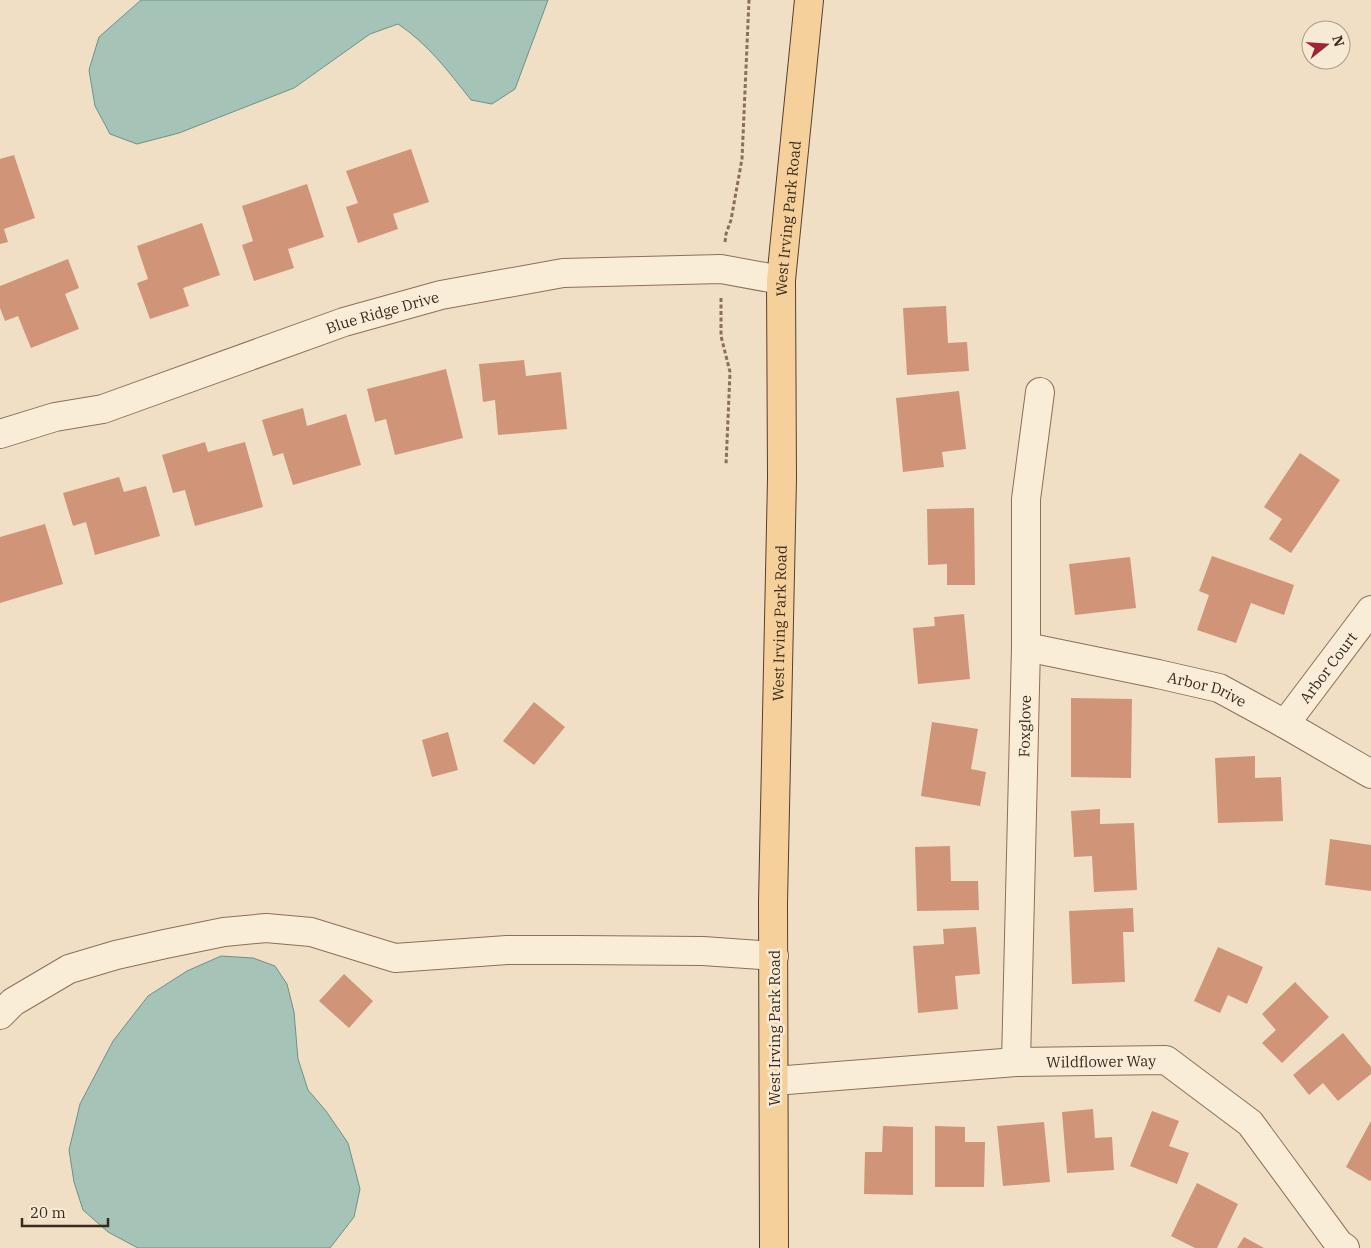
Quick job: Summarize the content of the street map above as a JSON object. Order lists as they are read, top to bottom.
{
  "streets": {
    "main road": ["West Irving Park Road"],
    "street": [
      "Blue Ridge Drive",
      "Arbor Court",
      "Arbor Drive",
      "Foxglove",
      "Wildflower Way"
    ]
  },
  "crossings": [
    ["West Irving Park Road", "Blue Ridge Drive"],
    ["West Irving Park Road", "Wildflower Way"],
    ["Arbor Court", "Arbor Drive"],
    ["Arbor Drive", "Foxglove"],
    ["Foxglove", "Wildflower Way"]
  ],
  "scale_bar": "20 m",
  "north": "right"
}
